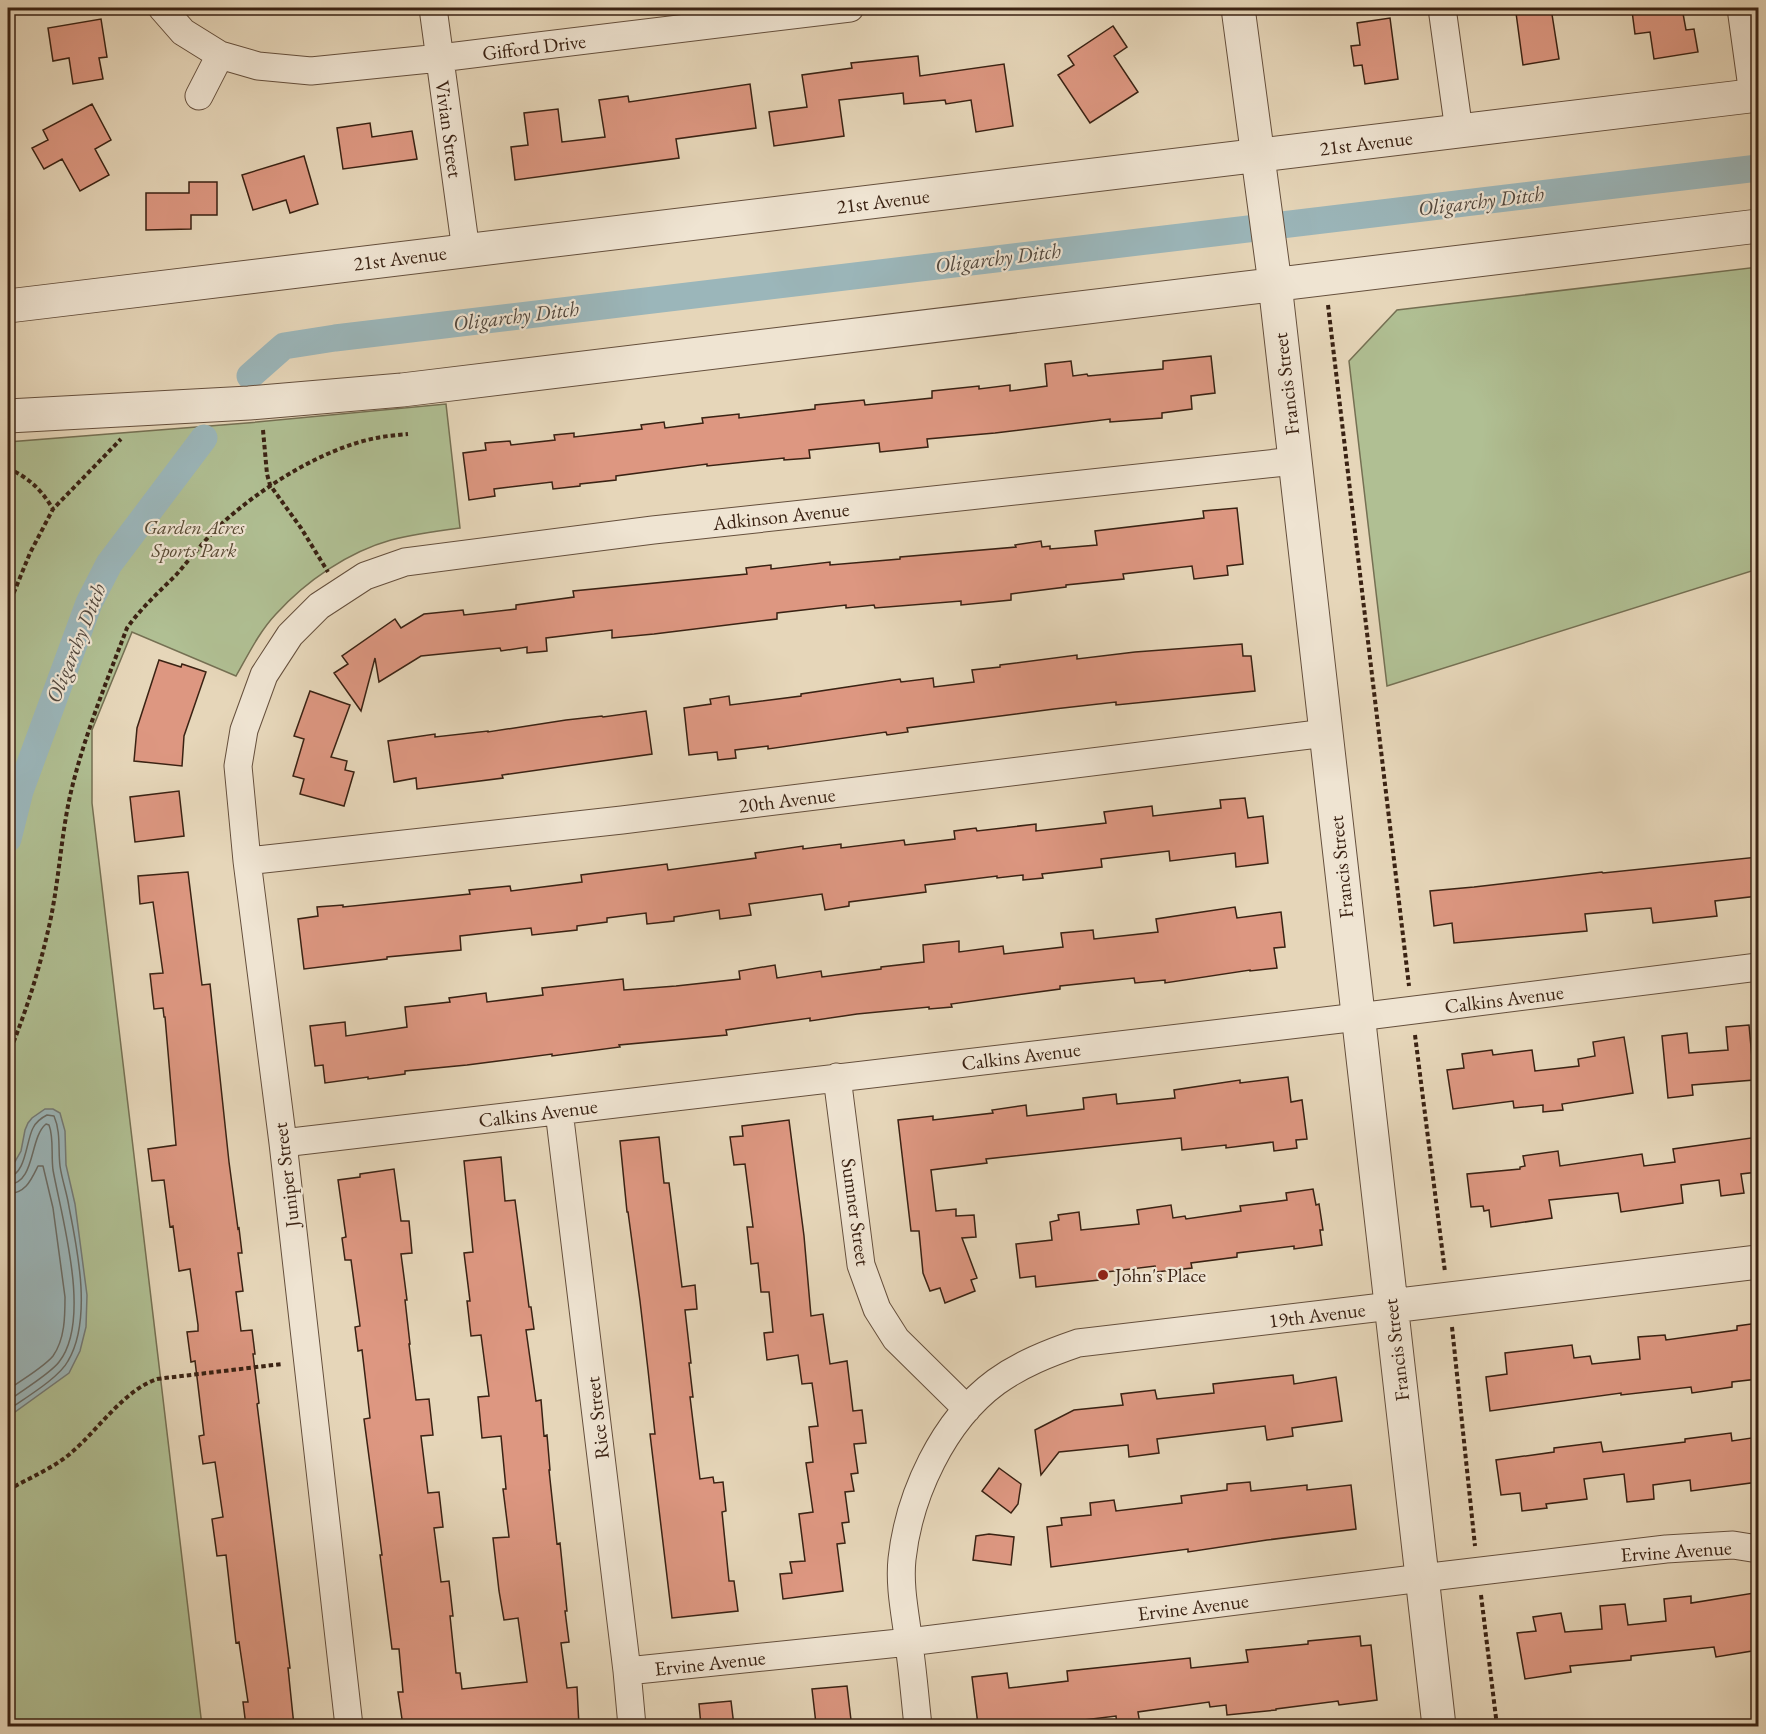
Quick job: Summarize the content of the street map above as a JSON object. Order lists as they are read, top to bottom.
{
  "streets": {
    "street": [
      "Gifford Drive",
      "Vivian Street",
      "21st Avenue",
      "Francis Street",
      "Adkinson Avenue",
      "20th Avenue",
      "Calkins Avenue",
      "Juniper Street",
      "Sumner Street",
      "19th Avenue",
      "Rice Street",
      "Ervine Avenue"
    ]
  },
  "crossings": [
    ["Gifford Drive", "Vivian Street"],
    ["Vivian Street", "21st Avenue"],
    ["21st Avenue", "Francis Street"],
    ["Francis Street", "Adkinson Avenue"],
    ["Francis Street", "20th Avenue"],
    ["Francis Street", "Calkins Avenue"],
    ["Francis Street", "19th Avenue"],
    ["Francis Street", "Ervine Avenue"],
    ["Adkinson Avenue", "Juniper Street"],
    ["20th Avenue", "Juniper Street"],
    ["Calkins Avenue", "Juniper Street"],
    ["Calkins Avenue", "Sumner Street"],
    ["Calkins Avenue", "Rice Street"],
    ["Sumner Street", "19th Avenue"],
    ["Rice Street", "Ervine Avenue"]
  ],
  "water": ["Oligarchy Ditch"],
  "parks": ["Garden Acres Sports Park"],
  "places": ["John's Place"]
}
